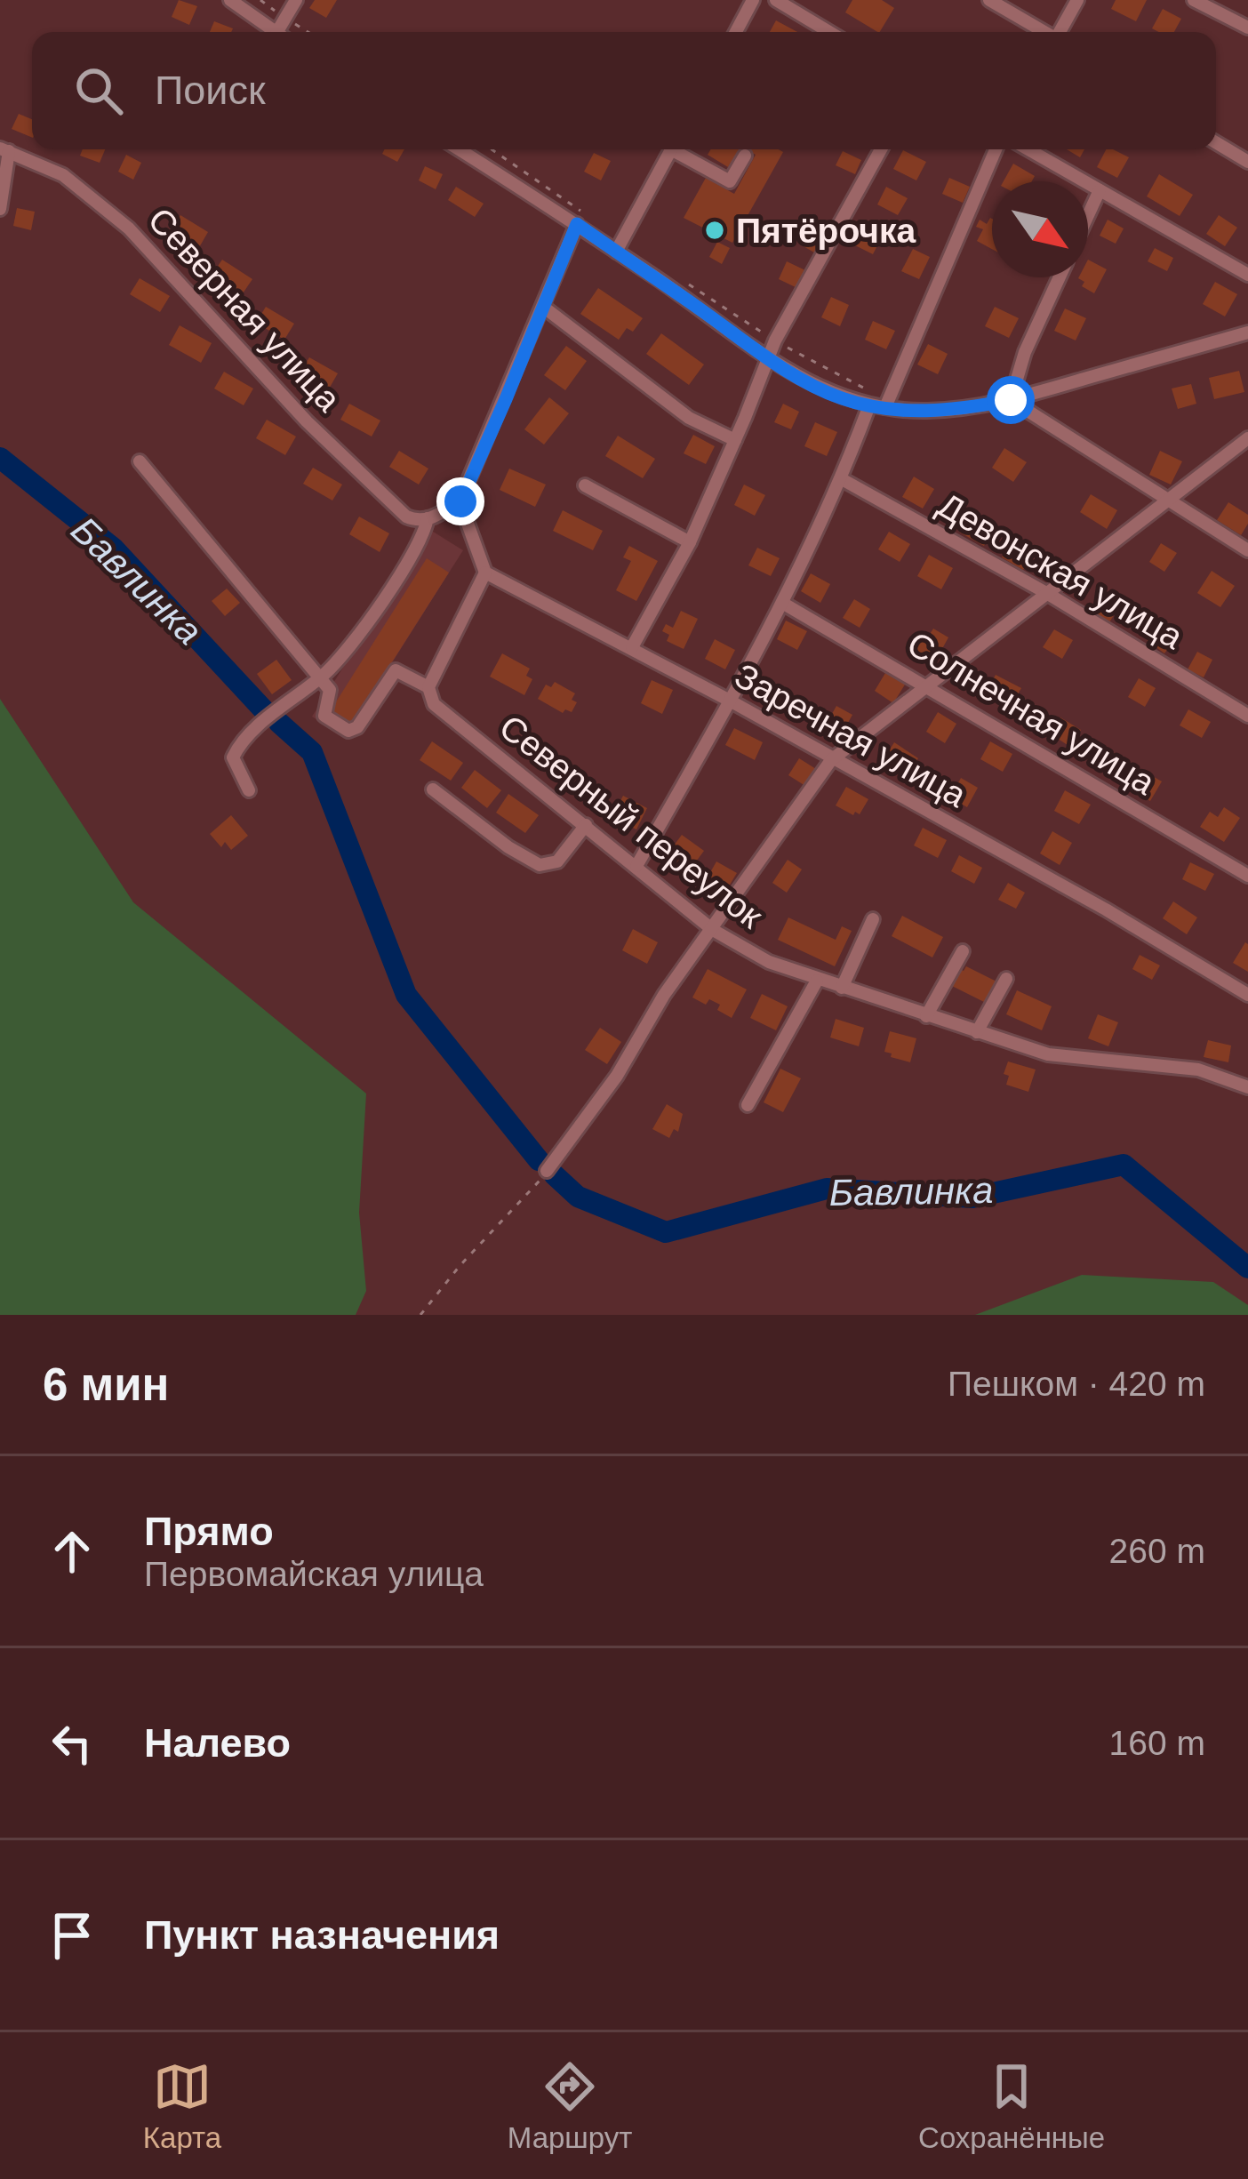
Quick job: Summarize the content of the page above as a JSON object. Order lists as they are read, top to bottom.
{
  "streets": {
    "street": [
      "Северная улица",
      "Девонская улица",
      "Солнечная улица",
      "Заречная улица",
      "Северный переулок"
    ]
  },
  "water": ["Бавлинка"],
  "places": ["Пятёрочка"],
  "north": "bottom right",
  "page": {
    "search": "Поиск",
    "heading": ["6 мин", "Пешком · 420 m"],
    "list": [
      ["Прямо", "Первомайская улица", "260 m"],
      ["Налево", "160 m"],
      "Пункт назначения"
    ],
    "nav": ["Карта", "Маршрут", "Сохранённые"]
  }
}
